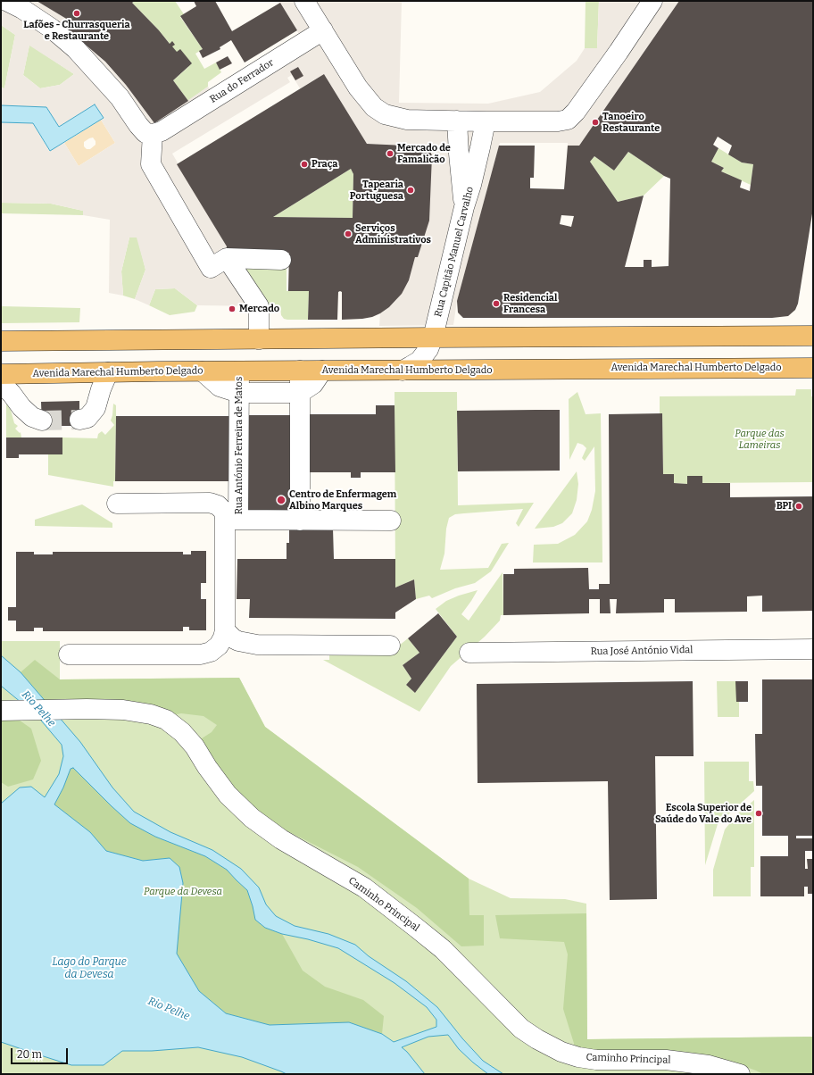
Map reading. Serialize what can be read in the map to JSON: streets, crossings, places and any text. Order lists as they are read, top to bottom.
{
  "streets": {
    "main road": ["Avenida Marechal Humberto Delgado"],
    "street": [
      "Rua do Ferrador",
      "Rua Capitão Manuel Carvalho",
      "Rua António Ferreira de Matos",
      "Rua José António Vidal",
      "Caminho Principal"
    ]
  },
  "crossings": [
    ["Rua Capitão Manuel Carvalho", "Avenida Marechal Humberto Delgado"],
    ["Avenida Marechal Humberto Delgado", "Rua António Ferreira de Matos"]
  ],
  "water": ["Rio Pelhe", "Lago do Parque da Devesa"],
  "parks": ["Parque das Lameiras", "Parque da Devesa"],
  "places": [
    "Lafões - Churrasqueria e Restaurante",
    "Tanoeiro Restaurante",
    "Mercado de Famalicão",
    "Praça",
    "Tapearia Portuguesa",
    "Serviços Administrativos",
    "Residencial Francesa",
    "Mercado",
    "Centro de Enfermagem Albino Marques",
    "BPI",
    "Escola Superior de Saúde do Vale do Ave"
  ],
  "scale_bar": "20 m"
}
